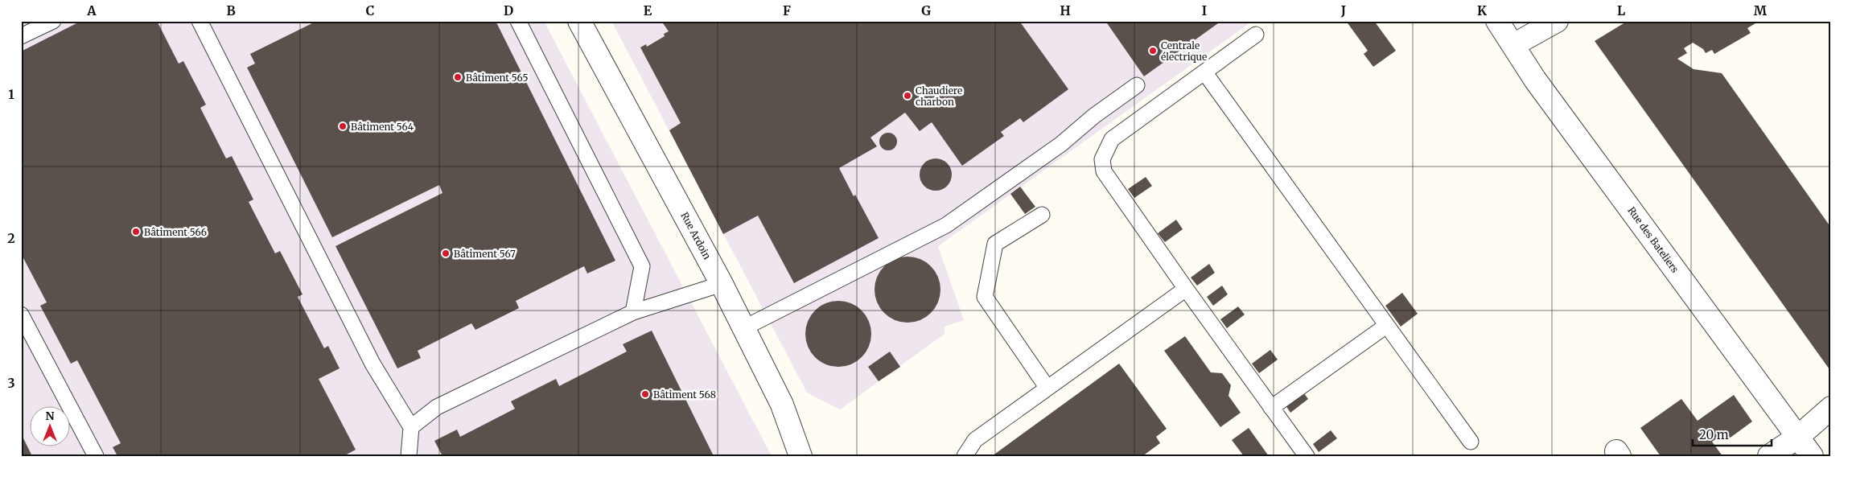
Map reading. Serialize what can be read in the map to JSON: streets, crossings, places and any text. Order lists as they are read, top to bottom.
{
  "streets": {
    "street": ["Rue Ardoin", "Rue des Bateliers"]
  },
  "places": [
    "Centrale électrique",
    "Bâtiment 565",
    "Chaudiere charbon",
    "Bâtiment 564",
    "Bâtiment 566",
    "Bâtiment 567",
    "Bâtiment 568"
  ],
  "scale_bar": "20 m",
  "north": "top",
  "grid": {
    "columns": [
      "A",
      "B",
      "C",
      "D",
      "E",
      "F",
      "G",
      "H",
      "I",
      "J",
      "K",
      "L",
      "M"
    ],
    "rows": ["1", "2", "3"]
  }
}
